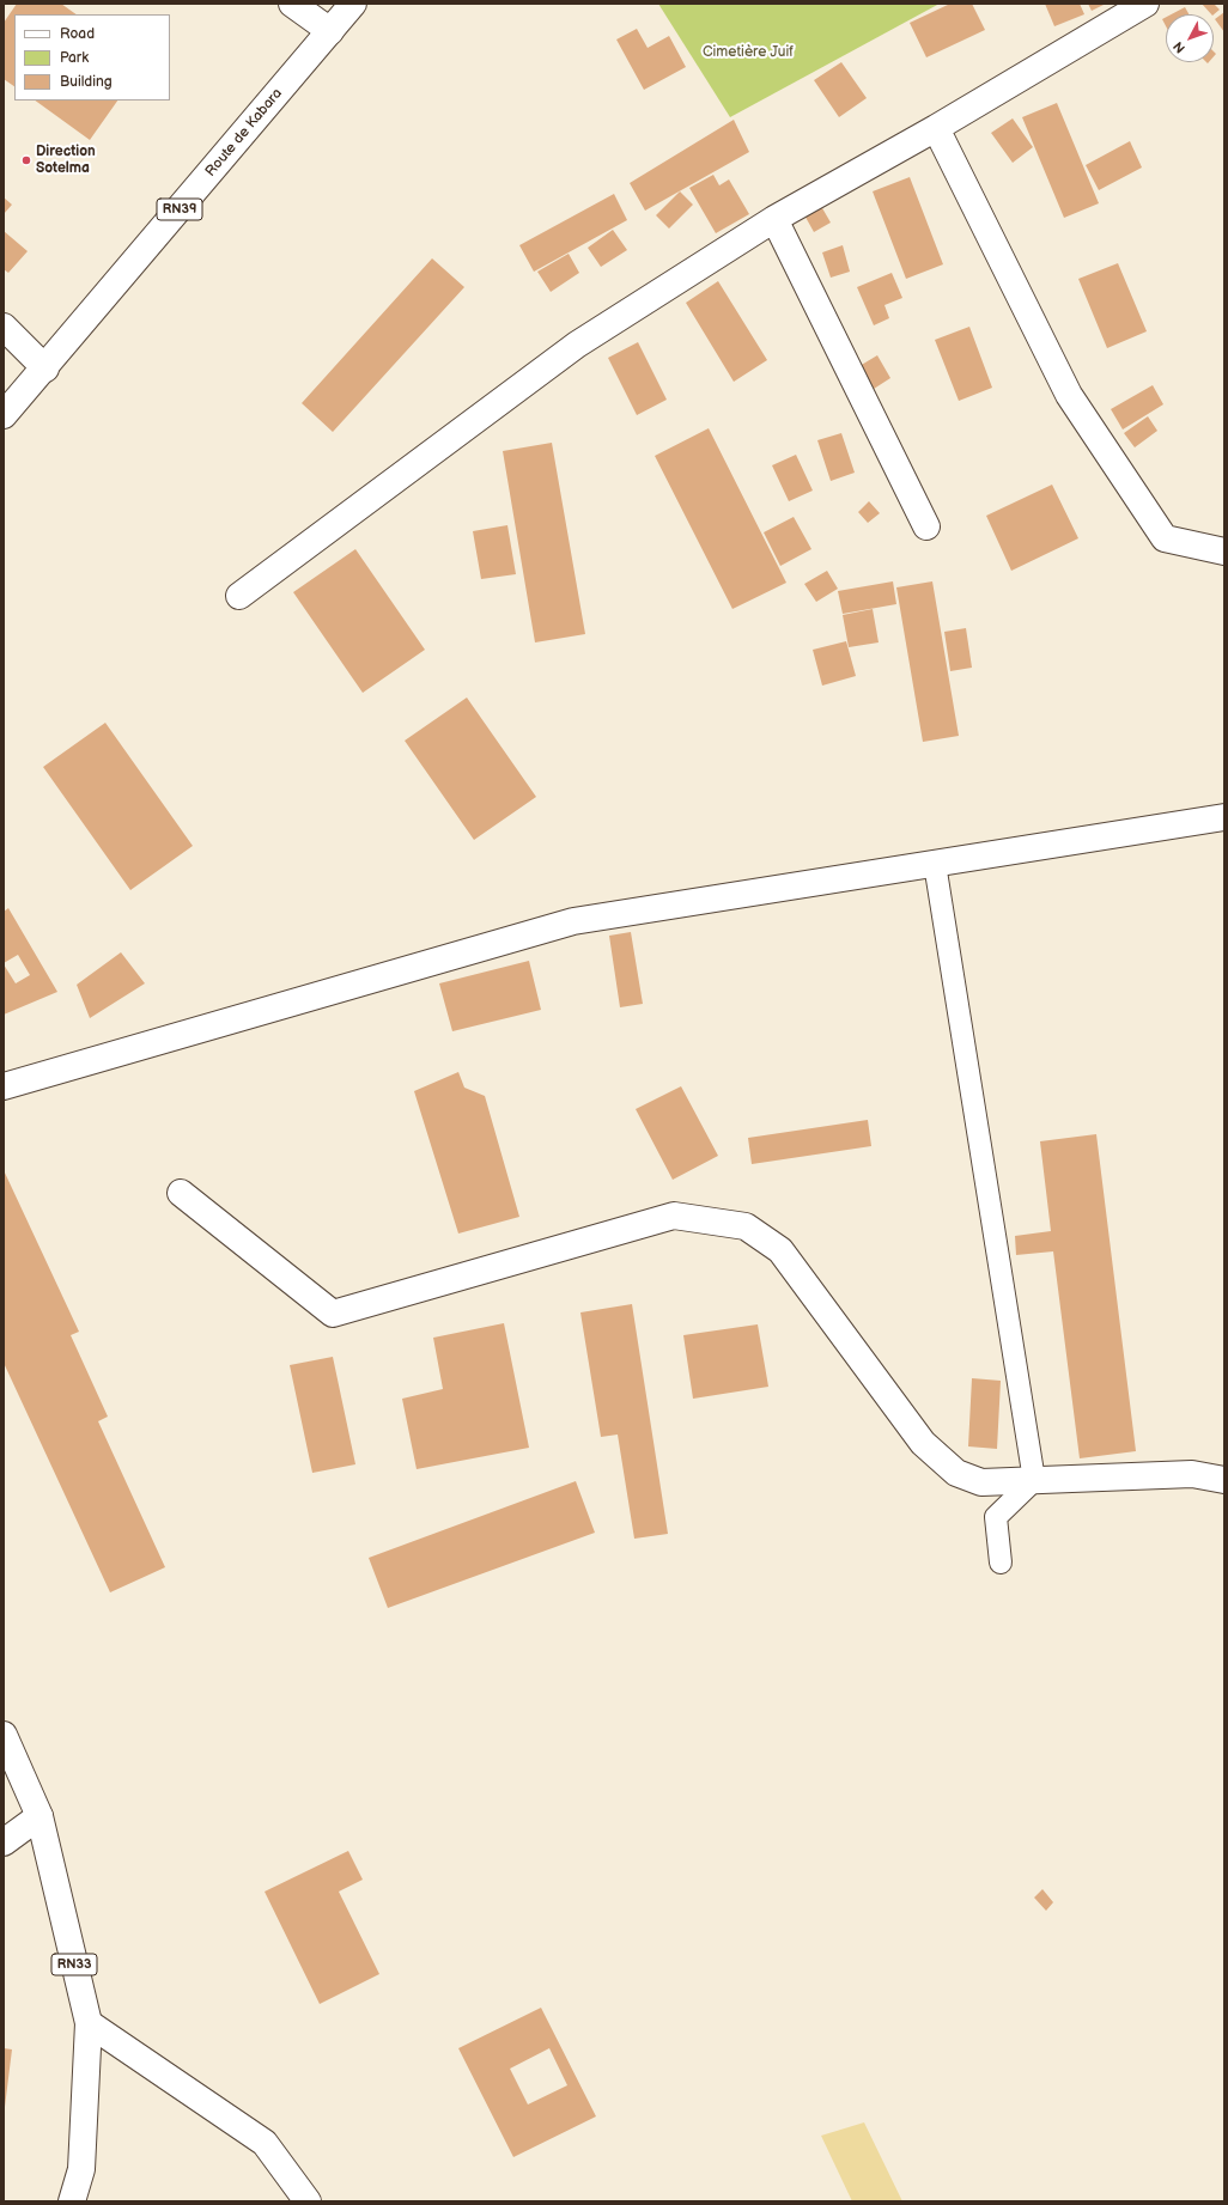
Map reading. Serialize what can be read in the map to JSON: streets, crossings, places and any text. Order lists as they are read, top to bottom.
{
  "streets": {
    "street": ["Route de Kabara", "RN39", "RN33"]
  },
  "parks": ["Cimetière Juif"],
  "places": ["Direction Sotelma"],
  "legend": ["Road", "Park", "Building"],
  "north": "bottom left"
}
